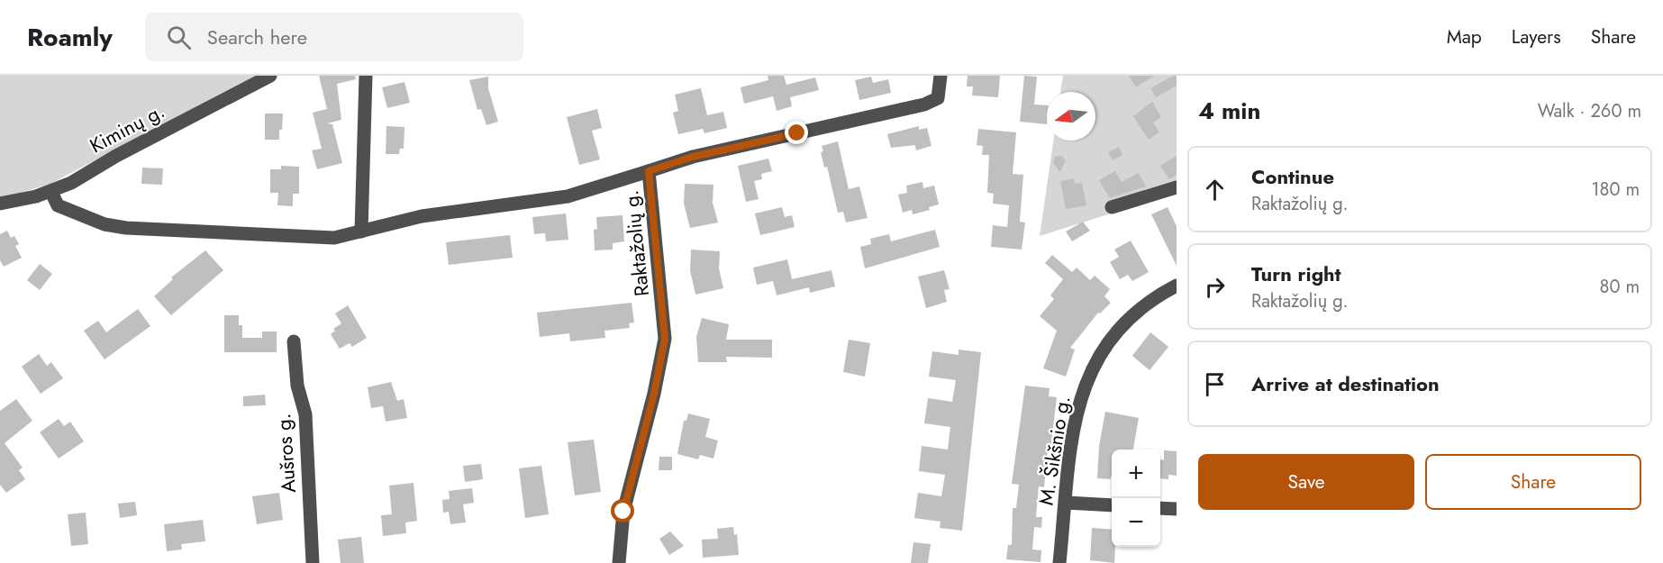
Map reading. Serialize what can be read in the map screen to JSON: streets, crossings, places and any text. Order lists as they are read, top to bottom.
{
  "streets": {
    "street": [
      "Kiminų g.",
      "Raktažolių g.",
      "M. Šikšnio g.",
      "Aušros g."
    ]
  },
  "north": "left",
  "page": {
    "header": "Roamly",
    "search": "Search here",
    "nav": ["Map", "Layers", "Share"],
    "heading": ["4 min", "Walk · 260 m"],
    "list": [
      ["Continue", "Raktažolių g.", "180 m"],
      ["Turn right", "Raktažolių g.", "80 m"],
      "Arrive at destination"
    ],
    "buttons": ["Save", "Share"],
    "map_buttons": ["+", "−"]
  }
}
